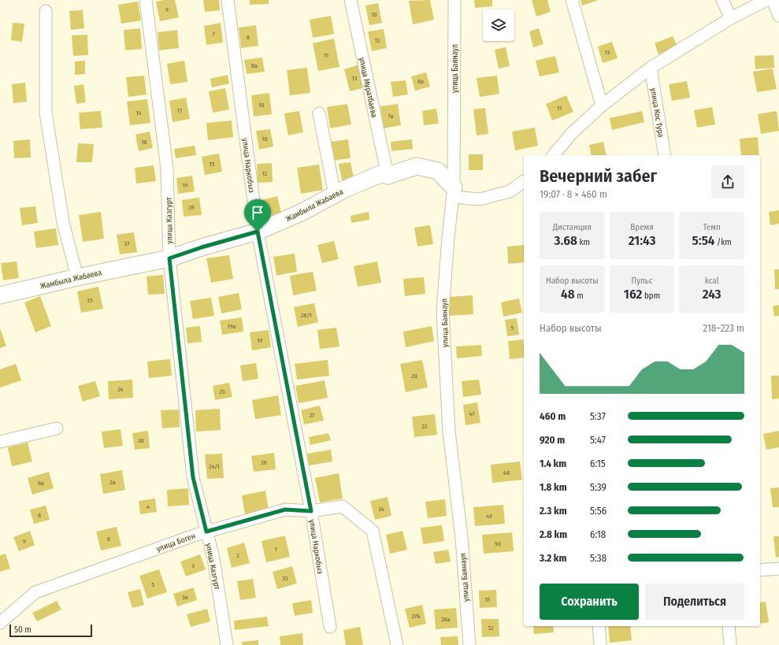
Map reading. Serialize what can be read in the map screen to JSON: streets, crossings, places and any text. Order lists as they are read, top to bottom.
{
  "streets": {
    "street": [
      "улица Баянаул",
      "улица Муратбаева",
      "улица Кос Тура",
      "улица Наркобыз",
      "Жамбыла Жабаева",
      "улица Казгурт",
      "улица Боген"
    ]
  },
  "crossings": [
    ["улица Баянаул", "Жамбыла Жабаева"],
    ["улица Муратбаева", "Жамбыла Жабаева"],
    ["улица Наркобыз", "Жамбыла Жабаева"],
    ["улица Наркобыз", "улица Боген"],
    ["Жамбыла Жабаева", "улица Казгурт"],
    ["улица Казгурт", "улица Боген"]
  ],
  "house_numbers": [
    "9",
    "10",
    "7",
    "8",
    "12",
    "13",
    "11",
    "8а",
    "13",
    "8а",
    "10",
    "11",
    "17",
    "14",
    "7а",
    "10",
    "16",
    "15",
    "12",
    "19",
    "39",
    "37",
    "35",
    "28/1",
    "19а",
    "5",
    "19",
    "20",
    "24",
    "23",
    "47",
    "27",
    "22",
    "26",
    "28",
    "24/1",
    "48",
    "2а",
    "8а",
    "4",
    "24",
    "8",
    "49",
    "6",
    "9",
    "50",
    "1",
    "2",
    "3",
    "35",
    "5",
    "3а",
    "51",
    "27Б",
    "26а",
    "52"
  ],
  "scale_bar": "50 m",
  "page": {
    "heading": ["Вечерний забег", "19:07 · 8 × 460 m"],
    "stats": [
      ["Дистанция", "3.68 km"],
      ["Время", "21:43"],
      ["Темп", "5:54 /km"],
      ["Набор высоты", "48 m"],
      ["Пульс", "162 bpm"],
      ["kcal", "243"]
    ],
    "chart": ["Набор высоты", "218–223 m"],
    "list": [
      {
        "name": "460 m",
        "note": "5:37"
      },
      {
        "name": "920 m",
        "note": "5:47"
      },
      {
        "name": "1.4 km",
        "note": "6:15"
      },
      {
        "name": "1.8 km",
        "note": "5:39"
      },
      {
        "name": "2.3 km",
        "note": "5:56"
      },
      {
        "name": "2.8 km",
        "note": "6:18"
      },
      {
        "name": "3.2 km",
        "note": "5:38"
      }
    ],
    "buttons": ["Сохранить", "Поделиться"],
    "scale": "50 m"
  }
}
